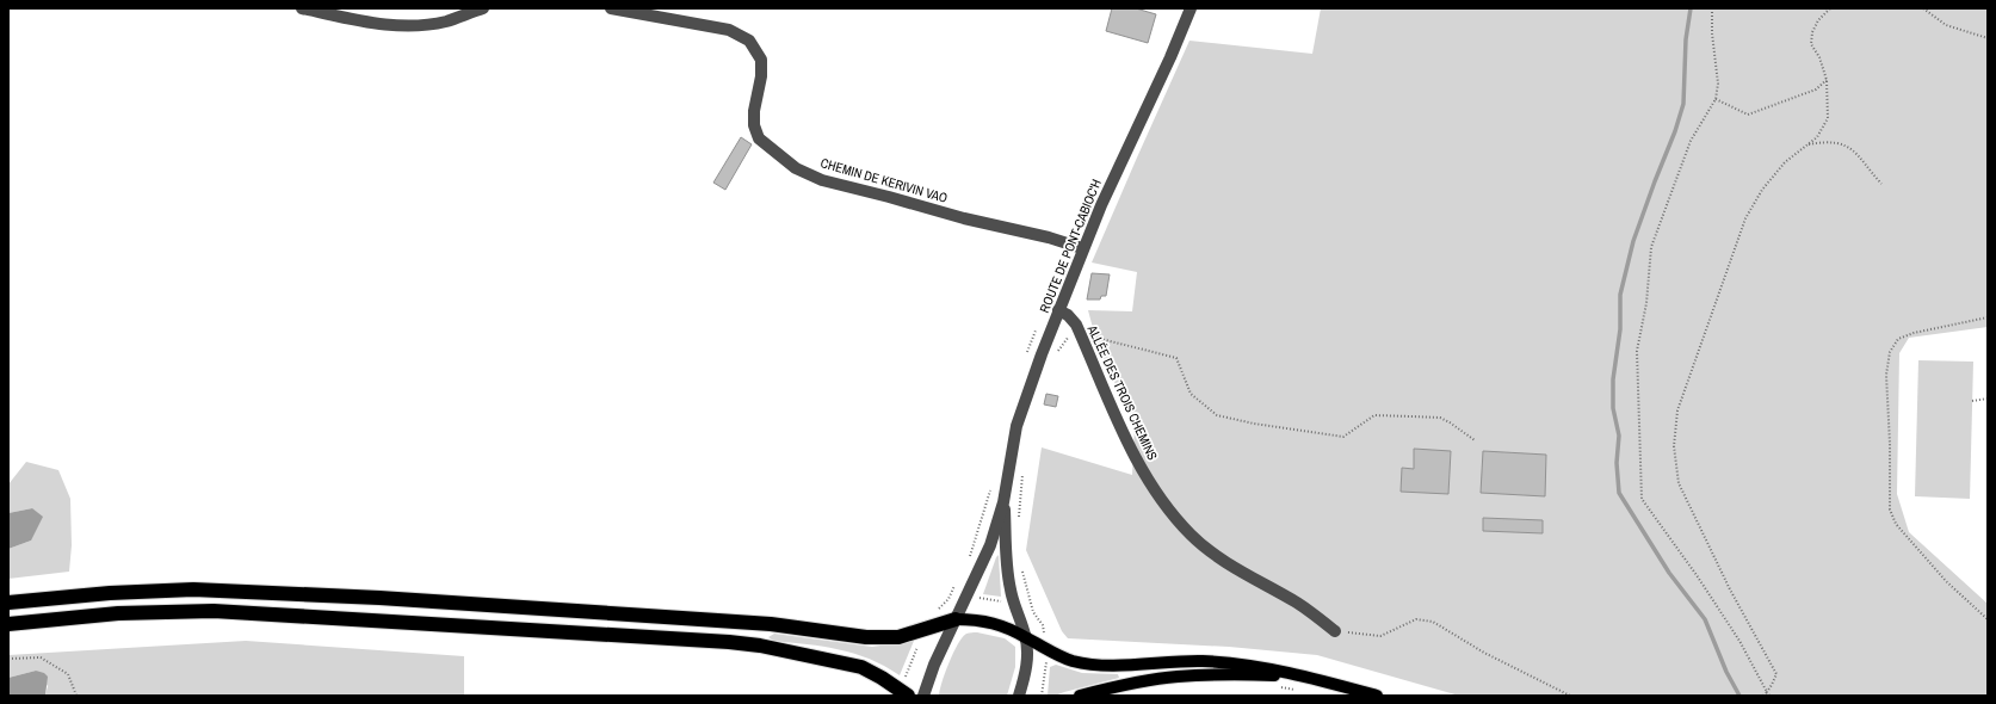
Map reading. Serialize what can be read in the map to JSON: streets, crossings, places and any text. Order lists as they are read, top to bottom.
{
  "streets": {
    "street": ["CHEMIN DE KERIVIN VAO", "ROUTE DE PONT-CABIOC'H", "ALLÉE DES TROIS CHEMINS"]
  },
  "crossings": [
    ["CHEMIN DE KERIVIN VAO", "ROUTE DE PONT-CABIOC'H"],
    ["ROUTE DE PONT-CABIOC'H", "ALLÉE DES TROIS CHEMINS"]
  ]
}
